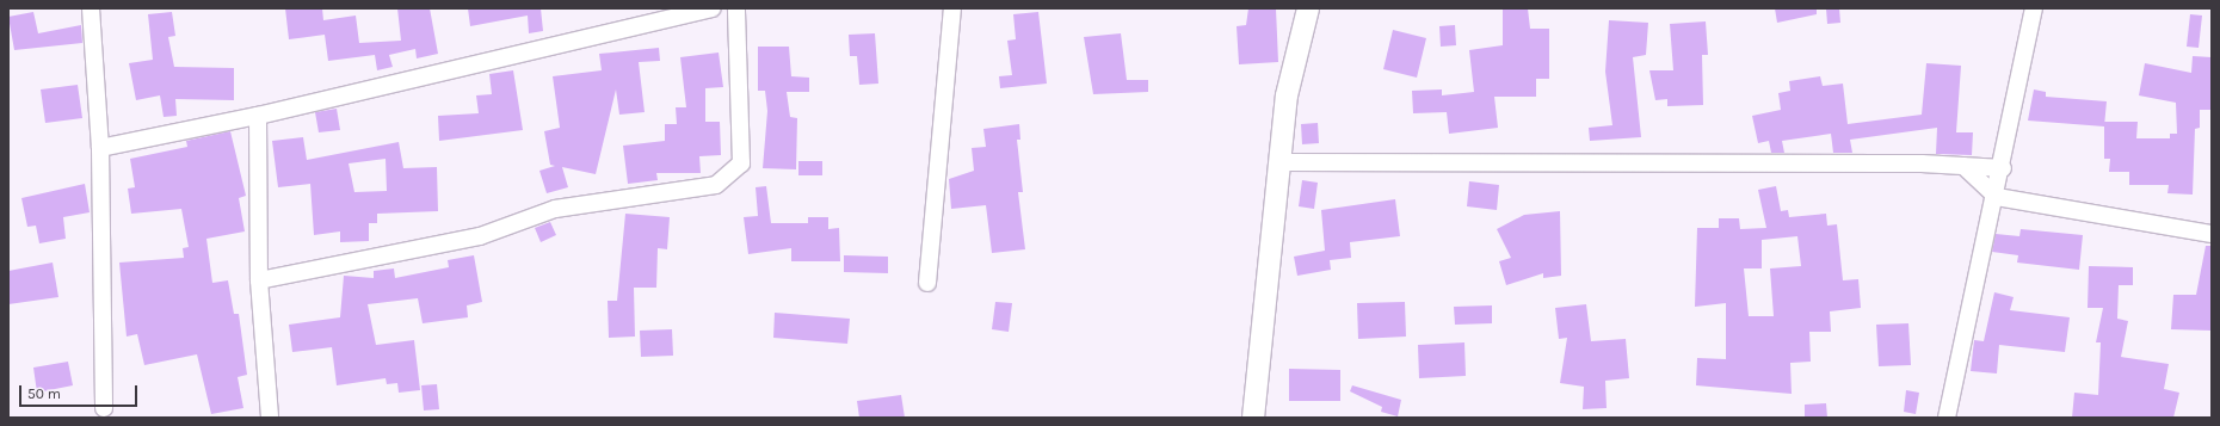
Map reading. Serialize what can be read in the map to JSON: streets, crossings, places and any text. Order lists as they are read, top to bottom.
{
  "scale_bar": "50 m"
}
